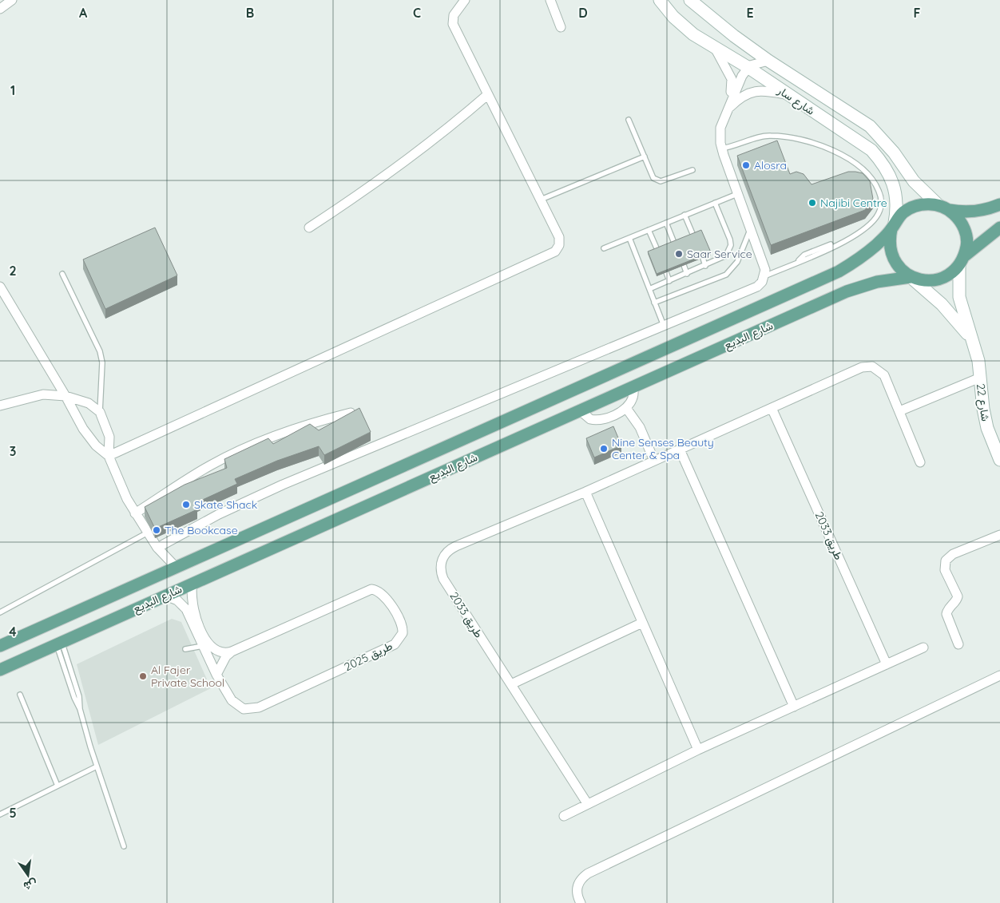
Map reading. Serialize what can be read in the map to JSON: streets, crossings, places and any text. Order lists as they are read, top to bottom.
{
  "streets": {
    "main road": ["شارع البديع"],
    "street": [
      "شارع سار",
      "شارع 22",
      "طريق 2033",
      "طريق 2025"
    ]
  },
  "crossings": [
    ["شارع سار", "شارع البديع"],
    ["شارع سار", "شارع 22"],
    ["شارع البديع", "شارع 22"],
    ["شارع البديع", "طريق 2025"]
  ],
  "places": [
    "Alosra",
    "Najibi Centre",
    "Saar Service",
    "Nine Senses Beauty Center & Spa",
    "Skate Shack",
    "The Bookcase",
    "Al Fajer Private School"
  ],
  "north": "bottom",
  "grid": {
    "columns": [
      "A",
      "B",
      "C",
      "D",
      "E",
      "F"
    ],
    "rows": [
      "1",
      "2",
      "3",
      "4",
      "5"
    ]
  }
}
